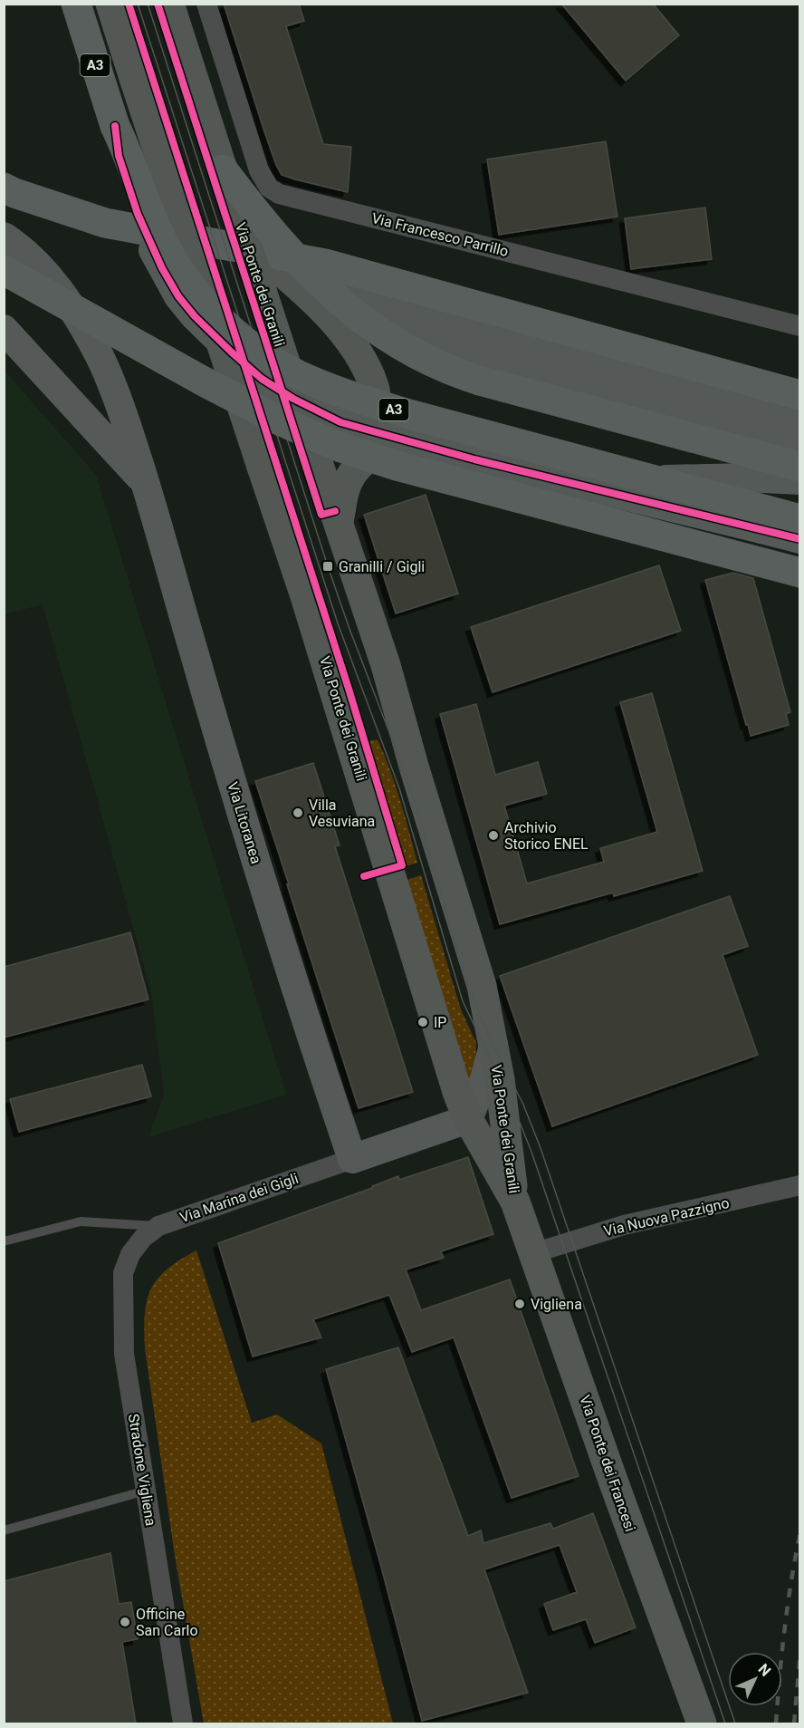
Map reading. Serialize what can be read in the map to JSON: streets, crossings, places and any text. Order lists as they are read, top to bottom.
{
  "streets": {
    "highway": ["A3"],
    "main road": ["Via Ponte dei Granili", "Via Ponte dei Francesi"],
    "street": [
      "Via Francesco Parrillo",
      "Via Litoranea",
      "Via Marina dei Gigli",
      "Via Nuova Pazzigno",
      "Stradone Vigliena"
    ]
  },
  "crossings": [
    ["Via Ponte dei Granili", "Via Marina dei Gigli"],
    ["Via Ponte dei Granili", "Via Ponte dei Francesi"],
    ["Via Litoranea", "Via Marina dei Gigli"],
    ["Via Marina dei Gigli", "Stradone Vigliena"],
    ["Via Nuova Pazzigno", "Via Ponte dei Francesi"]
  ],
  "places": {
    "transit": ["Granilli / Gigli"],
    "other": [
      "Villa Vesuviana",
      "Archivio Storico ENEL",
      "IP",
      "Vigliena",
      "Officine San Carlo"
    ]
  },
  "north": "top right"
}
